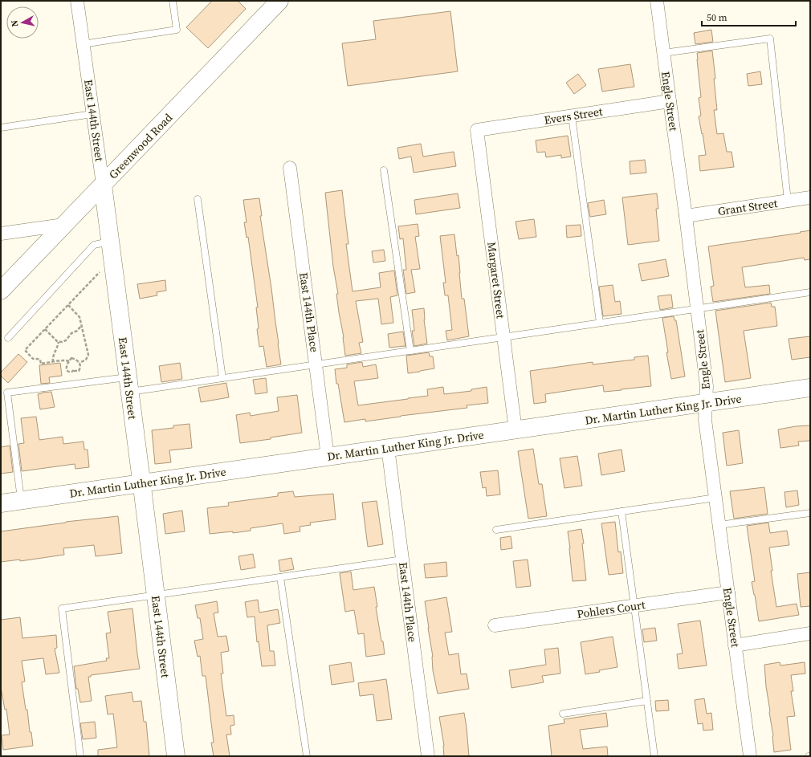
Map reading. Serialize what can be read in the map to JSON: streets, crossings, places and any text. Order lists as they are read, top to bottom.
{
  "streets": {
    "street": [
      "Engle Street",
      "Evers Street",
      "East 144th Street",
      "Greenwood Road",
      "Grant Street",
      "Margaret Street",
      "East 144th Place",
      "Dr. Martin Luther King Jr. Drive",
      "Pohlers Court"
    ]
  },
  "crossings": [
    ["Engle Street", "Evers Street"],
    ["Engle Street", "Grant Street"],
    ["Engle Street", "Dr. Martin Luther King Jr. Drive"],
    ["Engle Street", "Pohlers Court"],
    ["Evers Street", "Margaret Street"],
    ["East 144th Street", "Greenwood Road"],
    ["East 144th Street", "Dr. Martin Luther King Jr. Drive"],
    ["Margaret Street", "Dr. Martin Luther King Jr. Drive"],
    ["East 144th Place", "Dr. Martin Luther King Jr. Drive"]
  ],
  "scale_bar": "50 m",
  "north": "left"
}
